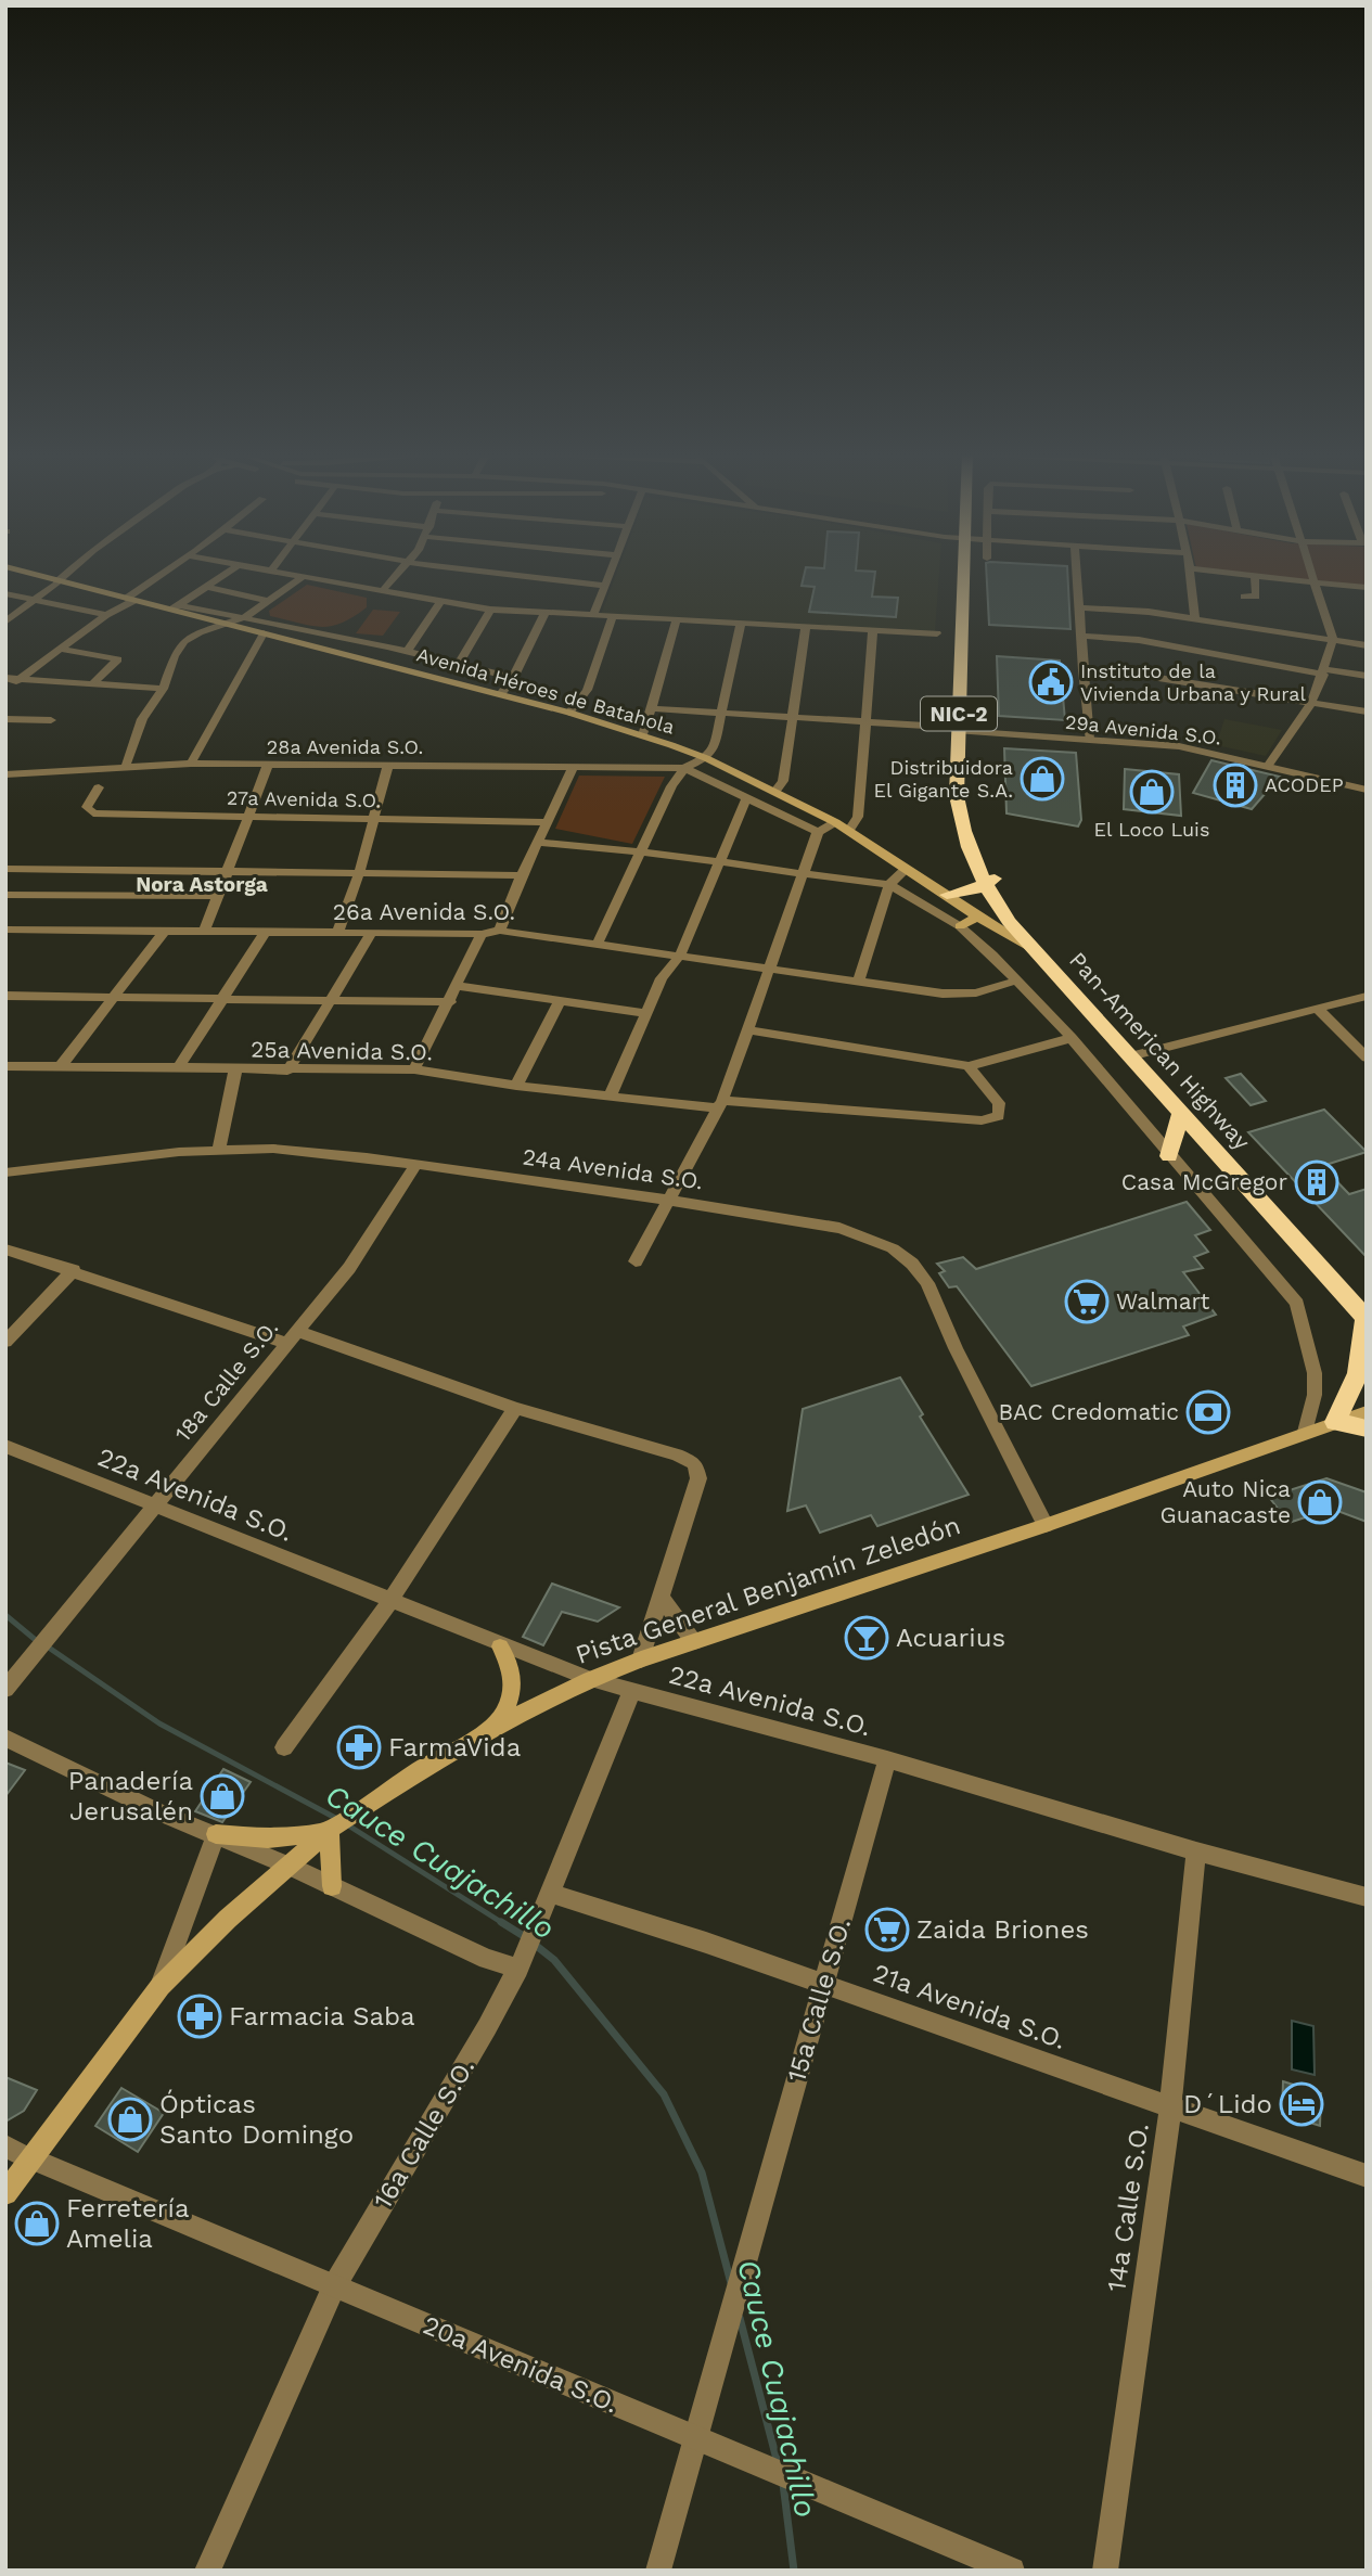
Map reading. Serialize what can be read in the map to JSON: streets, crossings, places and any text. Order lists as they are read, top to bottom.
{
  "streets": {
    "highway": ["NIC-2", "Pan-American Highway"],
    "main road": ["Avenida Héroes de Batahola", "Pista General Benjamín Zeledón"],
    "street": [
      "29a Avenida S.O.",
      "28a Avenida S.O.",
      "27a Avenida S.O.",
      "26a Avenida S.O.",
      "25a Avenida S.O.",
      "24a Avenida S.O.",
      "18a Calle S.O.",
      "22a Avenida S.O.",
      "15a Calle S.O.",
      "21a Avenida S.O.",
      "16a Calle S.O.",
      "14a Calle S.O.",
      "20a Avenida S.O."
    ]
  },
  "crossings": [
    ["Avenida Héroes de Batahola", "Pan-American Highway"],
    ["29a Avenida S.O.", "Pan-American Highway"],
    ["24a Avenida S.O.", "18a Calle S.O."],
    ["24a Avenida S.O.", "Pista General Benjamín Zeledón"],
    ["18a Calle S.O.", "22a Avenida S.O."],
    ["22a Avenida S.O.", "Pista General Benjamín Zeledón"],
    ["22a Avenida S.O.", "15a Calle S.O."],
    ["22a Avenida S.O.", "16a Calle S.O."],
    ["22a Avenida S.O.", "14a Calle S.O."],
    ["Pista General Benjamín Zeledón", "20a Avenida S.O."],
    ["15a Calle S.O.", "21a Avenida S.O."],
    ["15a Calle S.O.", "20a Avenida S.O."],
    ["21a Avenida S.O.", "16a Calle S.O."],
    ["21a Avenida S.O.", "14a Calle S.O."],
    ["16a Calle S.O.", "20a Avenida S.O."]
  ],
  "districts": ["Nora Astorga"],
  "water": ["Cauce Cuajachillo"],
  "places": {
    "public building": ["Instituto de la Vivienda Urbana y Rural"],
    "shop": [
      "Distribuidora El Gigante S.A.",
      "El Loco Luis",
      "Auto Nica Guanacaste",
      "Panadería Jerusalén",
      "Ópticas Santo Domingo",
      "Ferretería Amelia"
    ],
    "building": ["ACODEP", "Casa McGregor"],
    "supermarket": ["Walmart", "Zaida Briones"],
    "bank": ["BAC Credomatic"],
    "bar": ["Acuarius"],
    "pharmacy": ["FarmaVida", "Farmacia Saba"],
    "hotel": ["D´Lido"]
  }
}
